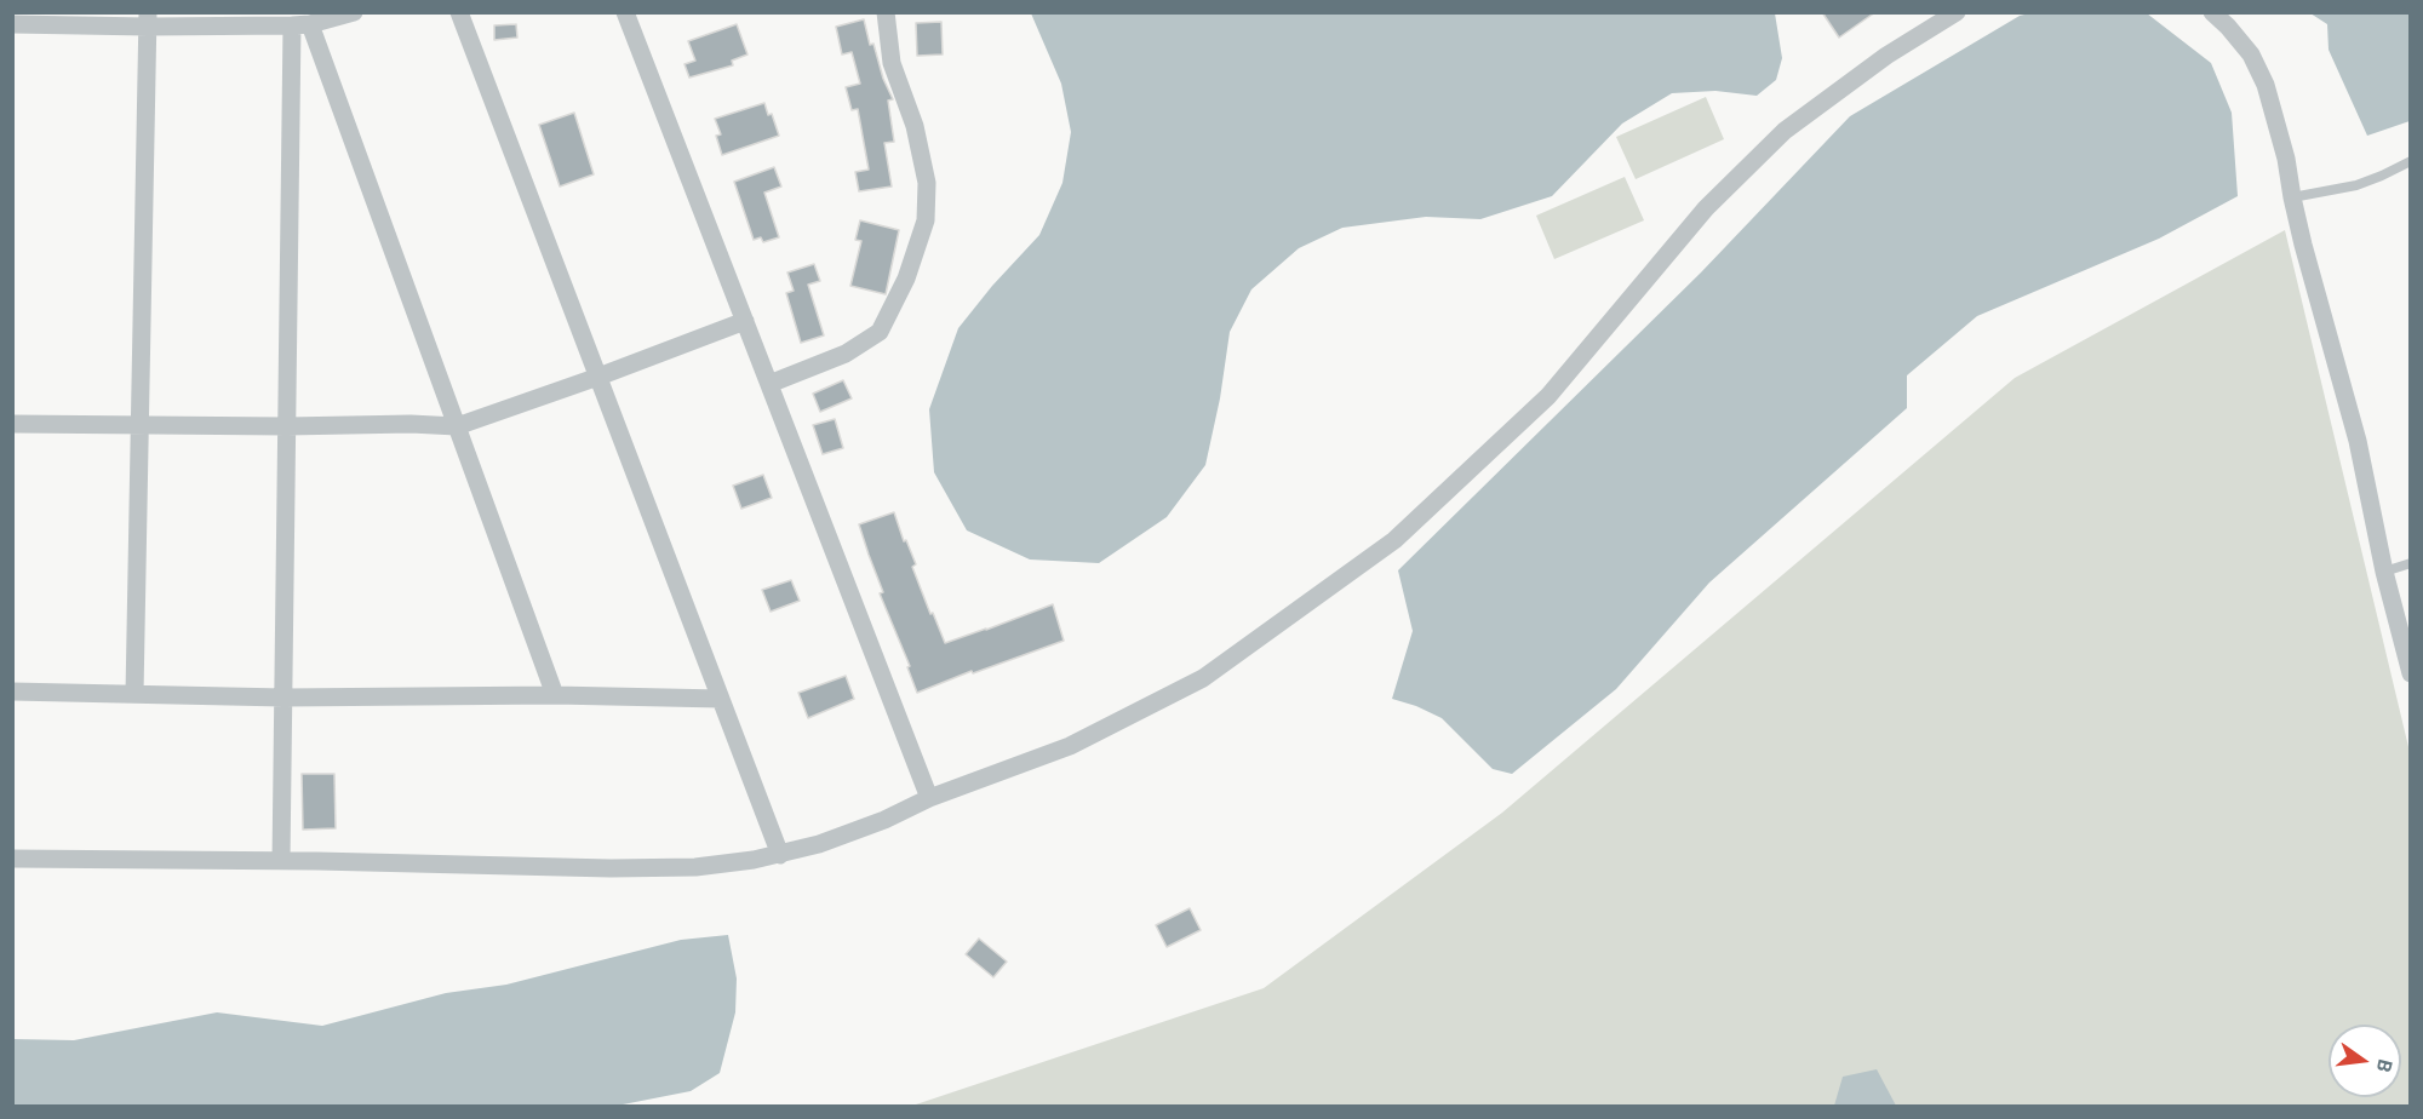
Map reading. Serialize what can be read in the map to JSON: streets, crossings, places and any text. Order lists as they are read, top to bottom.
{
  "north": "right"
}
